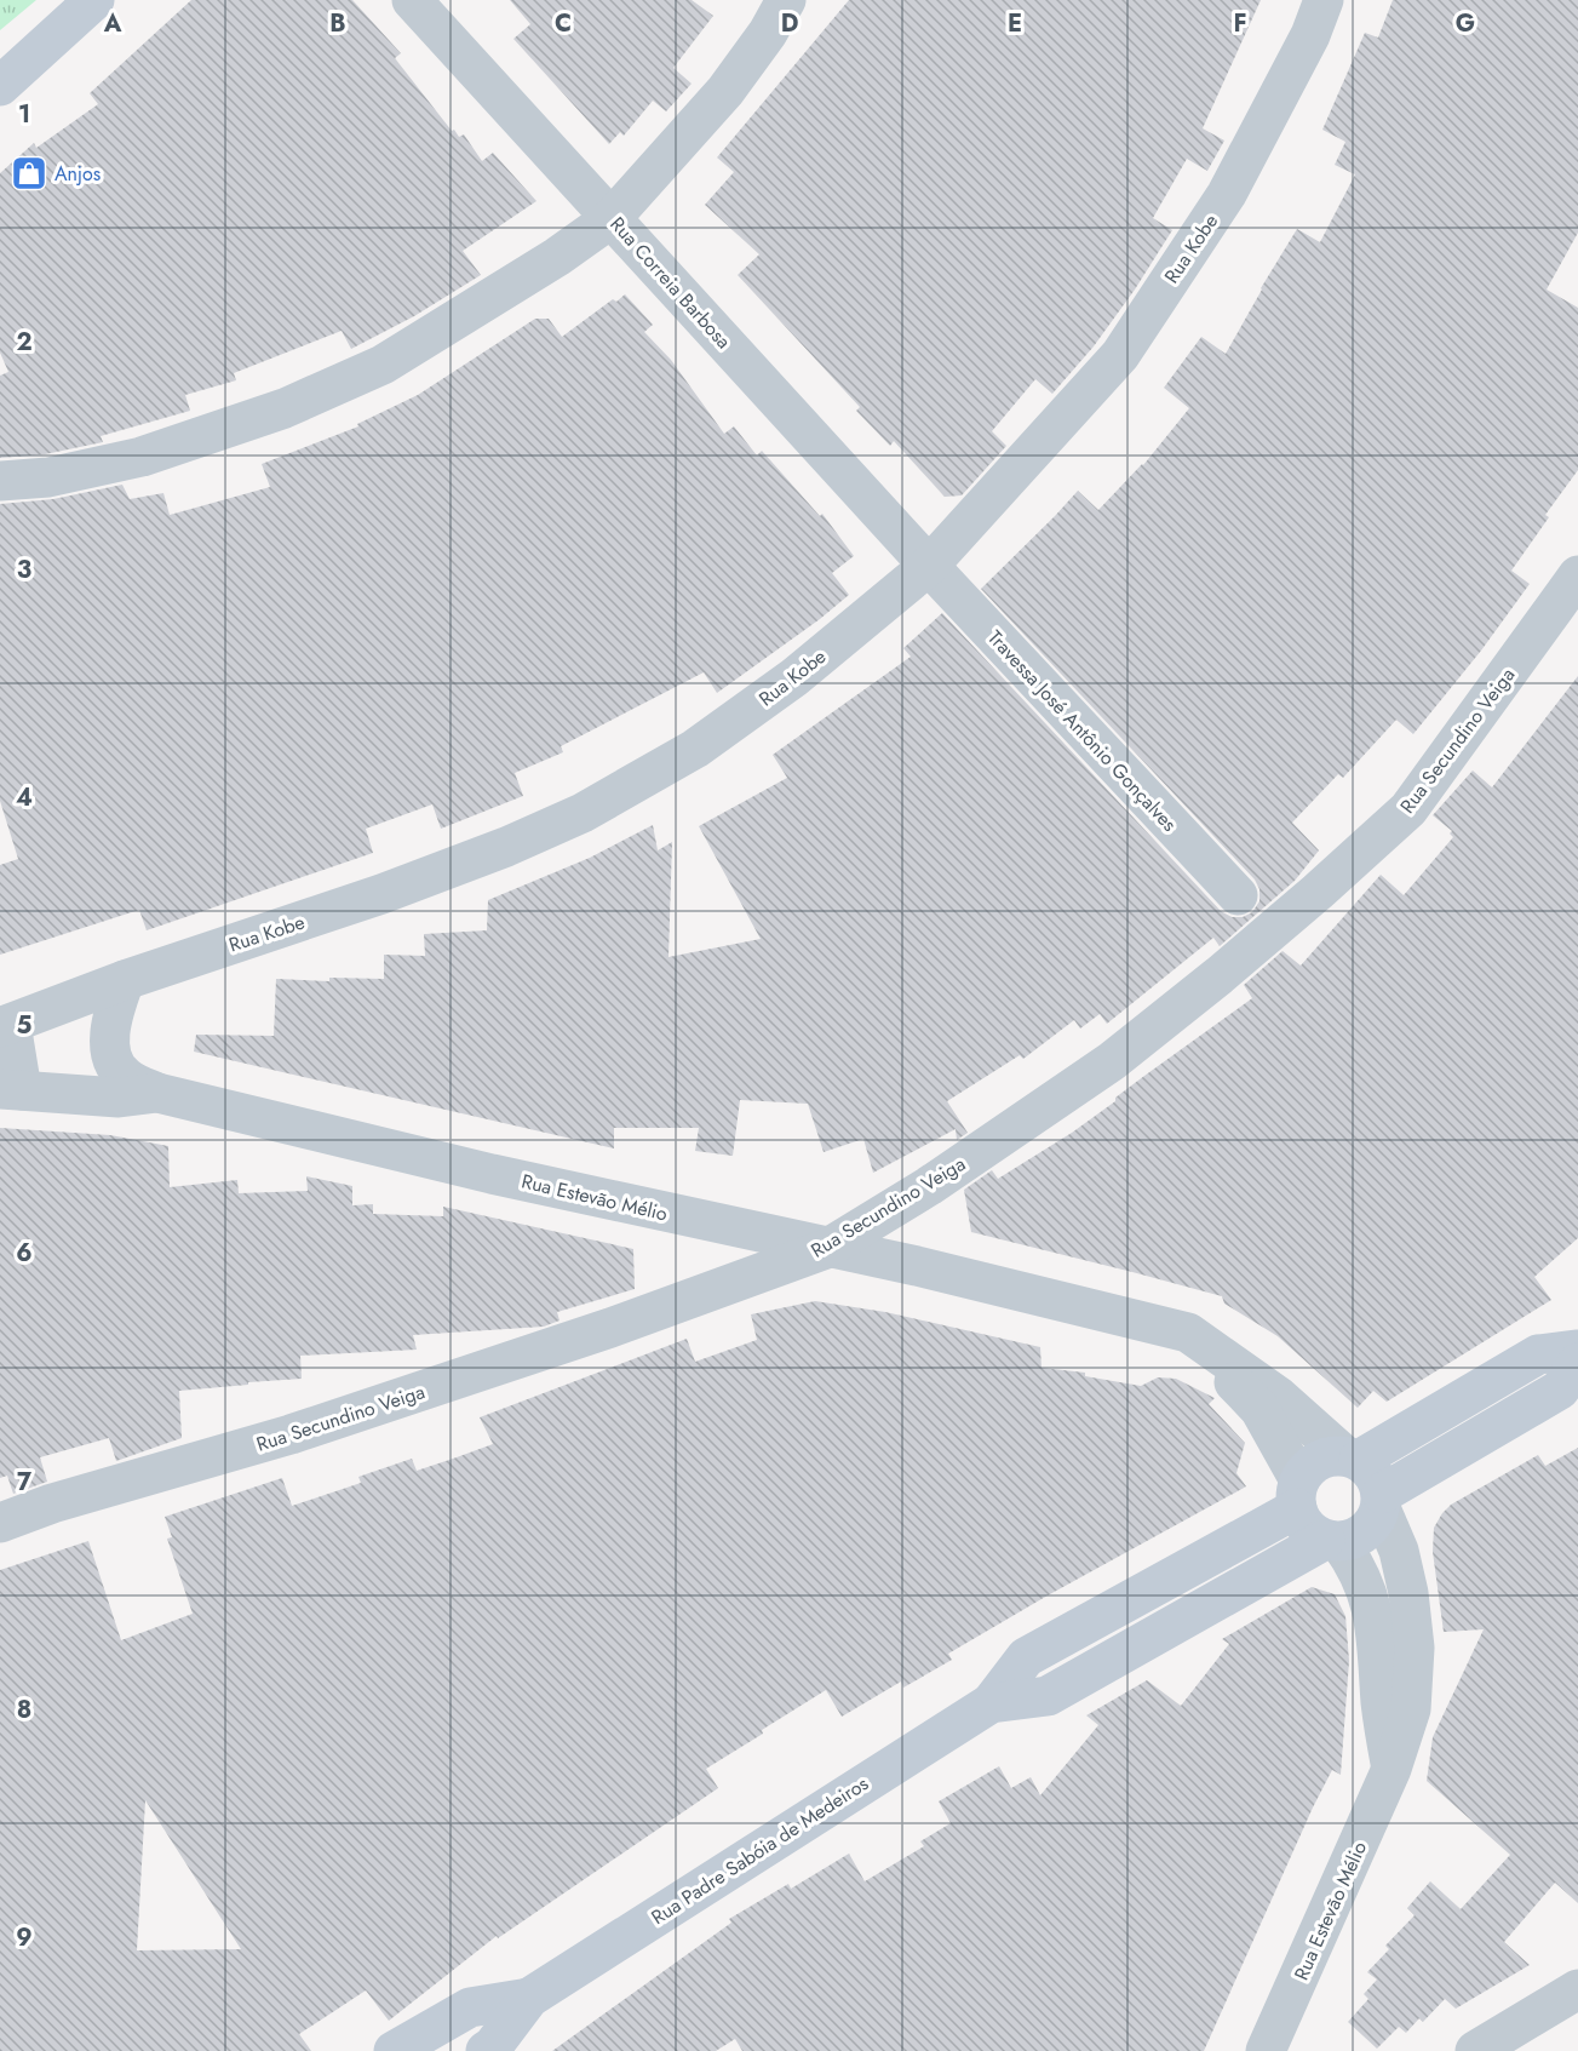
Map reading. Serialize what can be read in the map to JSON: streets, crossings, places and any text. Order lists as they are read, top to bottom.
{
  "streets": {
    "street": [
      "Rua Kobe",
      "Rua Correia Barbosa",
      "Travessa José Antônio Gonçalves",
      "Rua Secundino Veiga",
      "Rua Estevão Mélio",
      "Rua Padre Sabóia de Medeiros"
    ]
  },
  "crossings": [
    ["Rua Kobe", "Rua Correia Barbosa"],
    ["Rua Kobe", "Travessa José Antônio Gonçalves"],
    ["Rua Correia Barbosa", "Travessa José Antônio Gonçalves"],
    ["Rua Secundino Veiga", "Rua Estevão Mélio"],
    ["Rua Estevão Mélio", "Rua Padre Sabóia de Medeiros"]
  ],
  "places": {
    "shop": ["Anjos"]
  },
  "grid": {
    "columns": [
      "A",
      "B",
      "C",
      "D",
      "E",
      "F",
      "G"
    ],
    "rows": [
      "1",
      "2",
      "3",
      "4",
      "5",
      "6",
      "7",
      "8",
      "9"
    ]
  }
}
